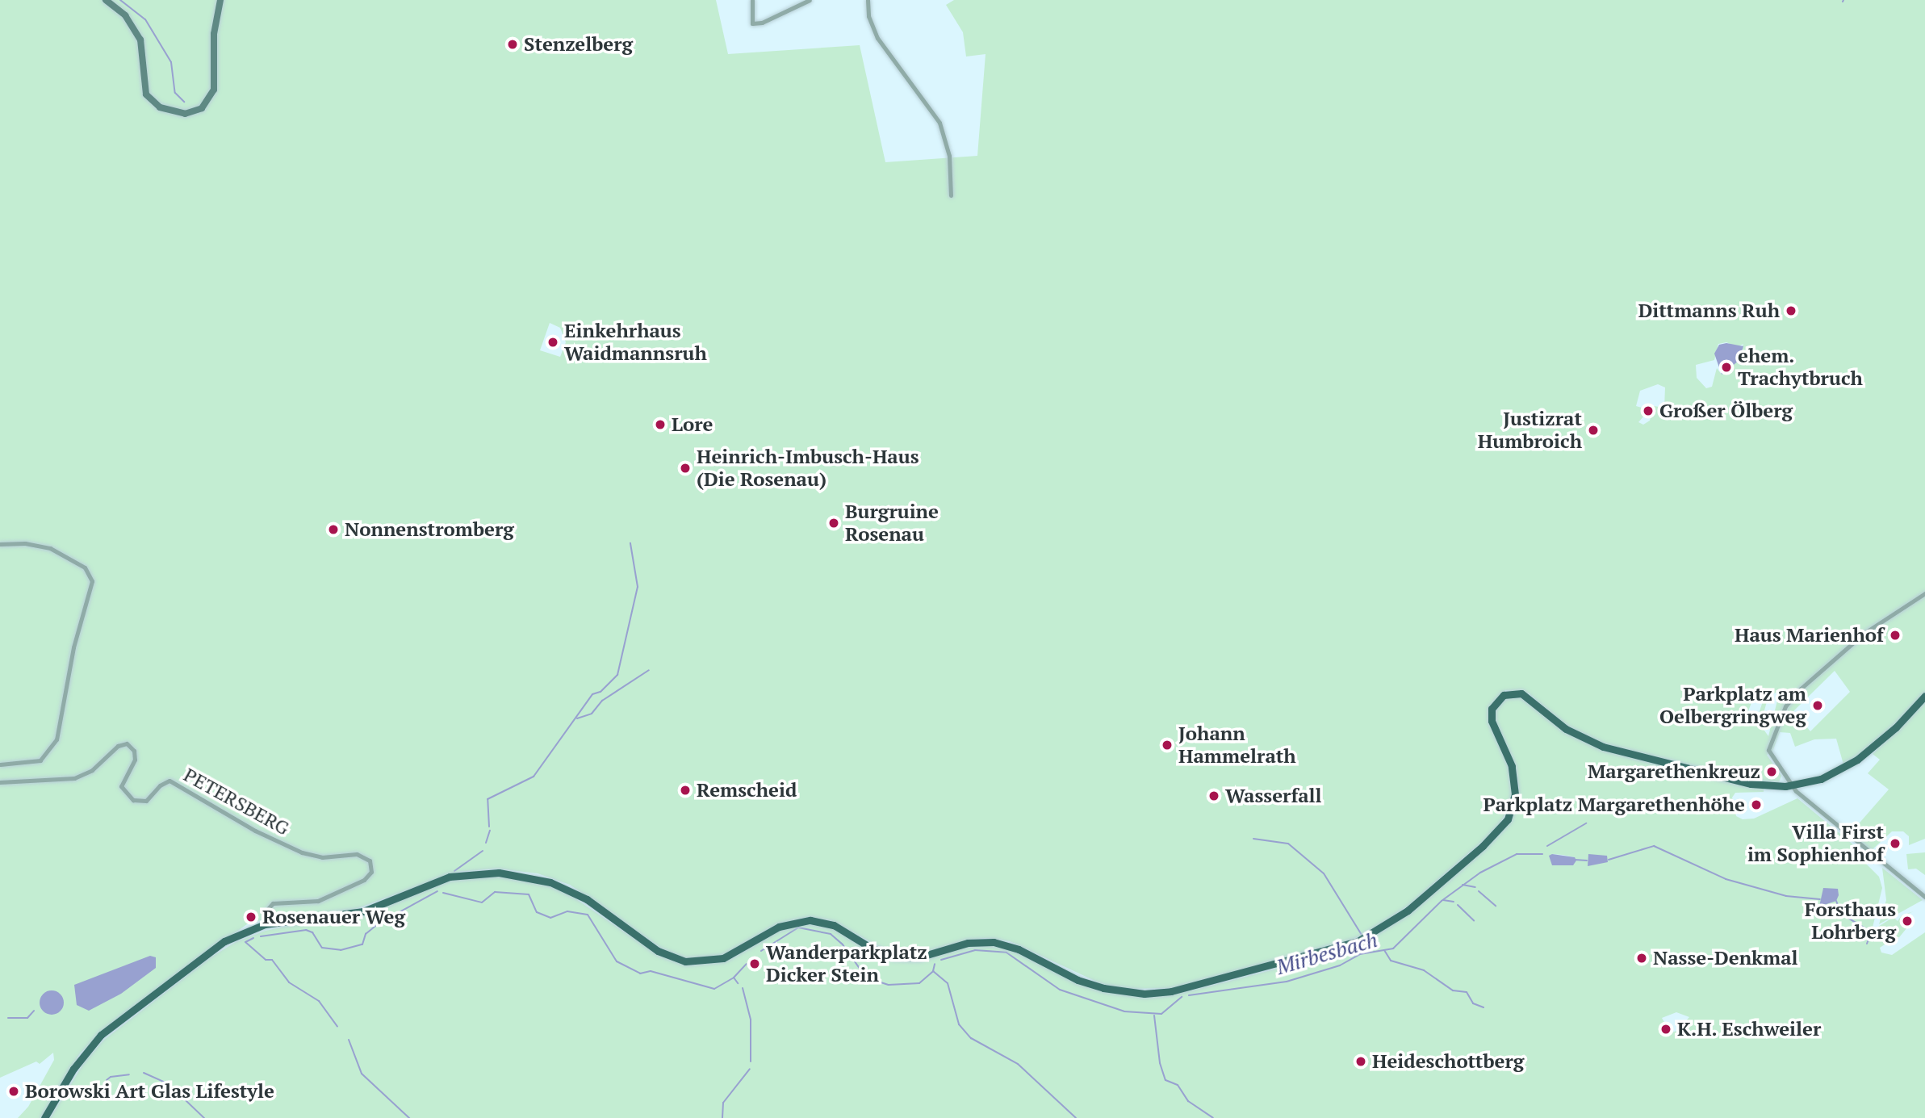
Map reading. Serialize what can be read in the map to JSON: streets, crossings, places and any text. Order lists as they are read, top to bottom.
{
  "streets": {
    "street": ["PETERSBERG"]
  },
  "water": ["Mirbesbach"],
  "places": [
    "Stenzelberg",
    "Dittmanns Ruh",
    "Einkehrhaus Waidmannsruh",
    "ehem. Trachytbruch",
    "Großer Ölberg",
    "Lore",
    "Justizrat Humbroich",
    "Heinrich-Imbusch-Haus (Die Rosenau)",
    "Burgruine Rosenau",
    "Nonnenstromberg",
    "Haus Marienhof",
    "Parkplatz am Oelbergringweg",
    "Johann Hammelrath",
    "Margarethenkreuz",
    "Remscheid",
    "Wasserfall",
    "Parkplatz Margarethenhöhe",
    "Villa First im Sophienhof",
    "Rosenauer Weg",
    "Forsthaus Lohrberg",
    "Nasse-Denkmal",
    "Wanderparkplatz Dicker Stein",
    "K.H. Eschweiler",
    "Heideschottberg",
    "Borowski Art Glas Lifestyle"
  ]
}
